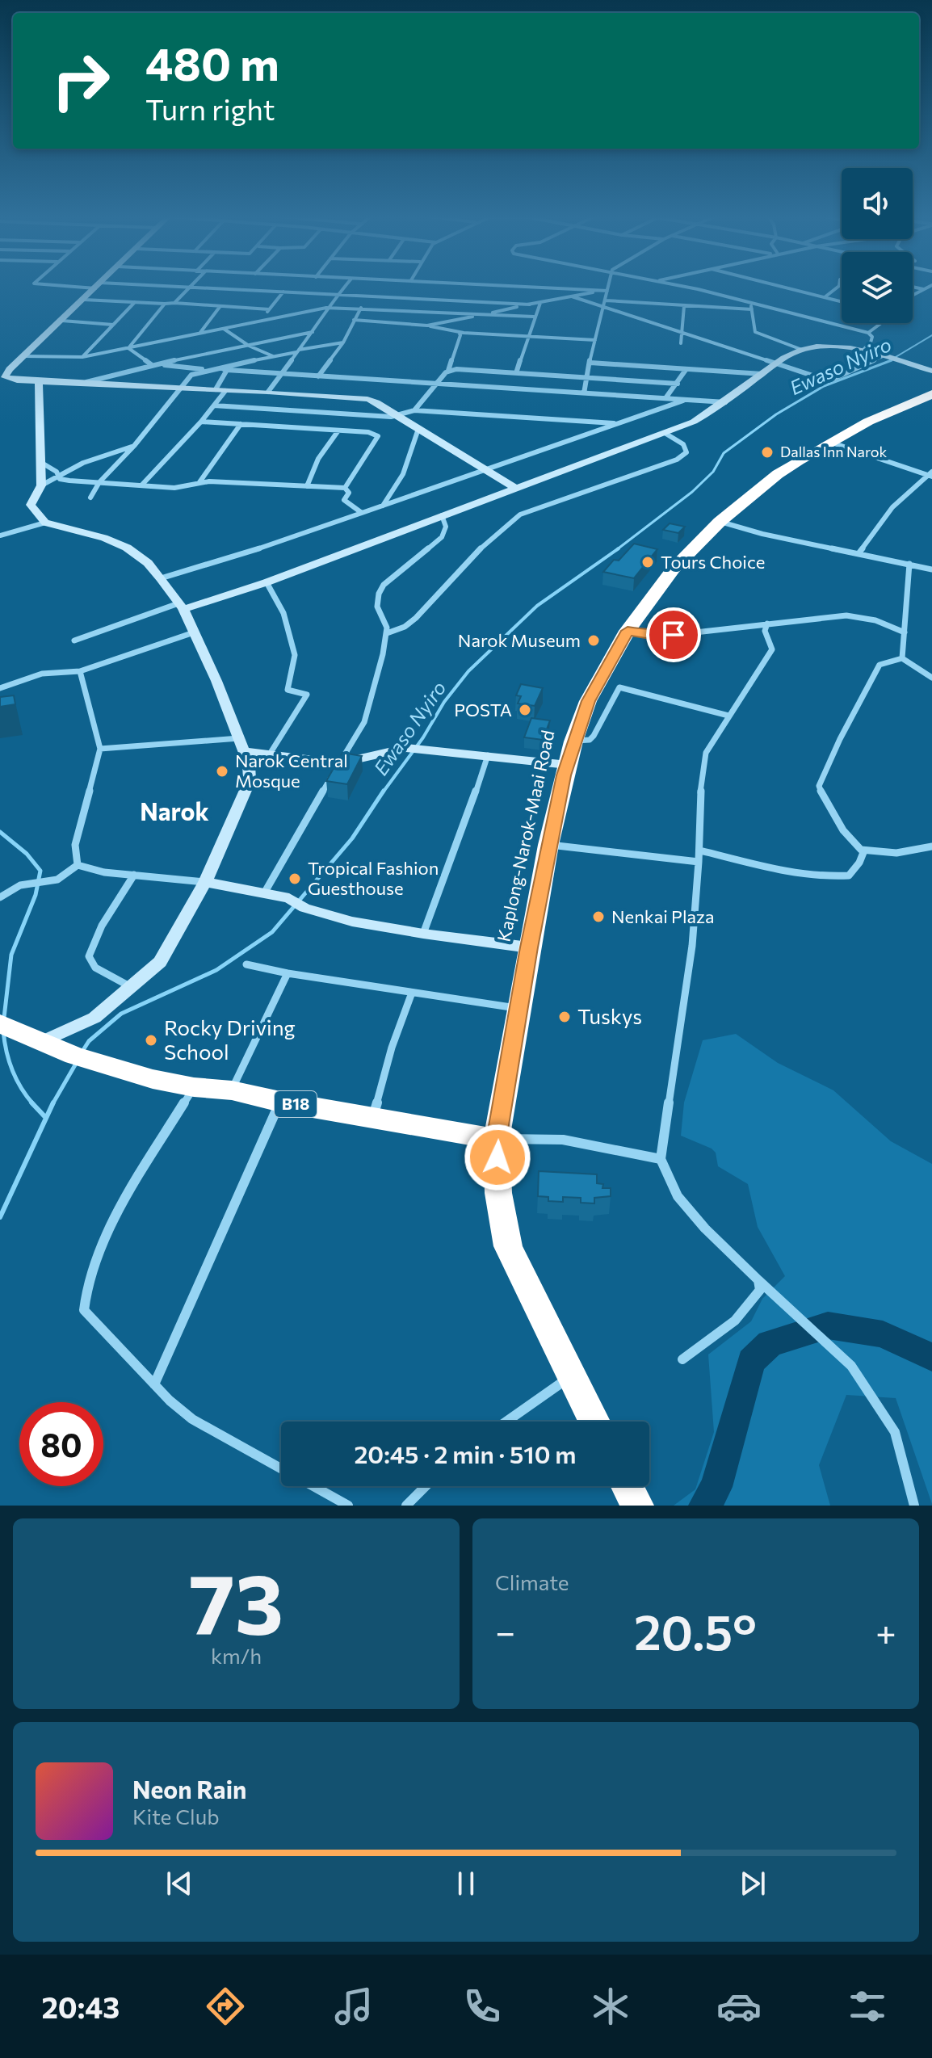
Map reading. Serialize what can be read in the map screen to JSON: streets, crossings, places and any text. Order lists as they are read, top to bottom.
{
  "streets": {
    "highway": ["Kaplong-Narok-Maai Road", "B18"]
  },
  "crossings": [
    ["Kaplong-Narok-Maai Road", "B18"]
  ],
  "districts": ["Narok"],
  "water": ["Ewaso Nyiro"],
  "places": [
    "Dallas Inn Narok",
    "Tours Choice",
    "Narok Museum",
    "POSTA",
    "Narok Central Mosque",
    "Tropical Fashion Guesthouse",
    "Nenkai Plaza",
    "Tuskys",
    "Rocky Driving School"
  ],
  "page": {
    "turn": ["480 m", "Turn right"],
    "limit": "80",
    "trip": "20:45 · 2 min · 510 m",
    "tile": [
      ["73", "km/h"],
      "Climate"
    ],
    "heat": ["−", "20.5°", "+"],
    "song": ["Neon Rain", "Kite Club"],
    "tabs": "20:43"
  }
}
